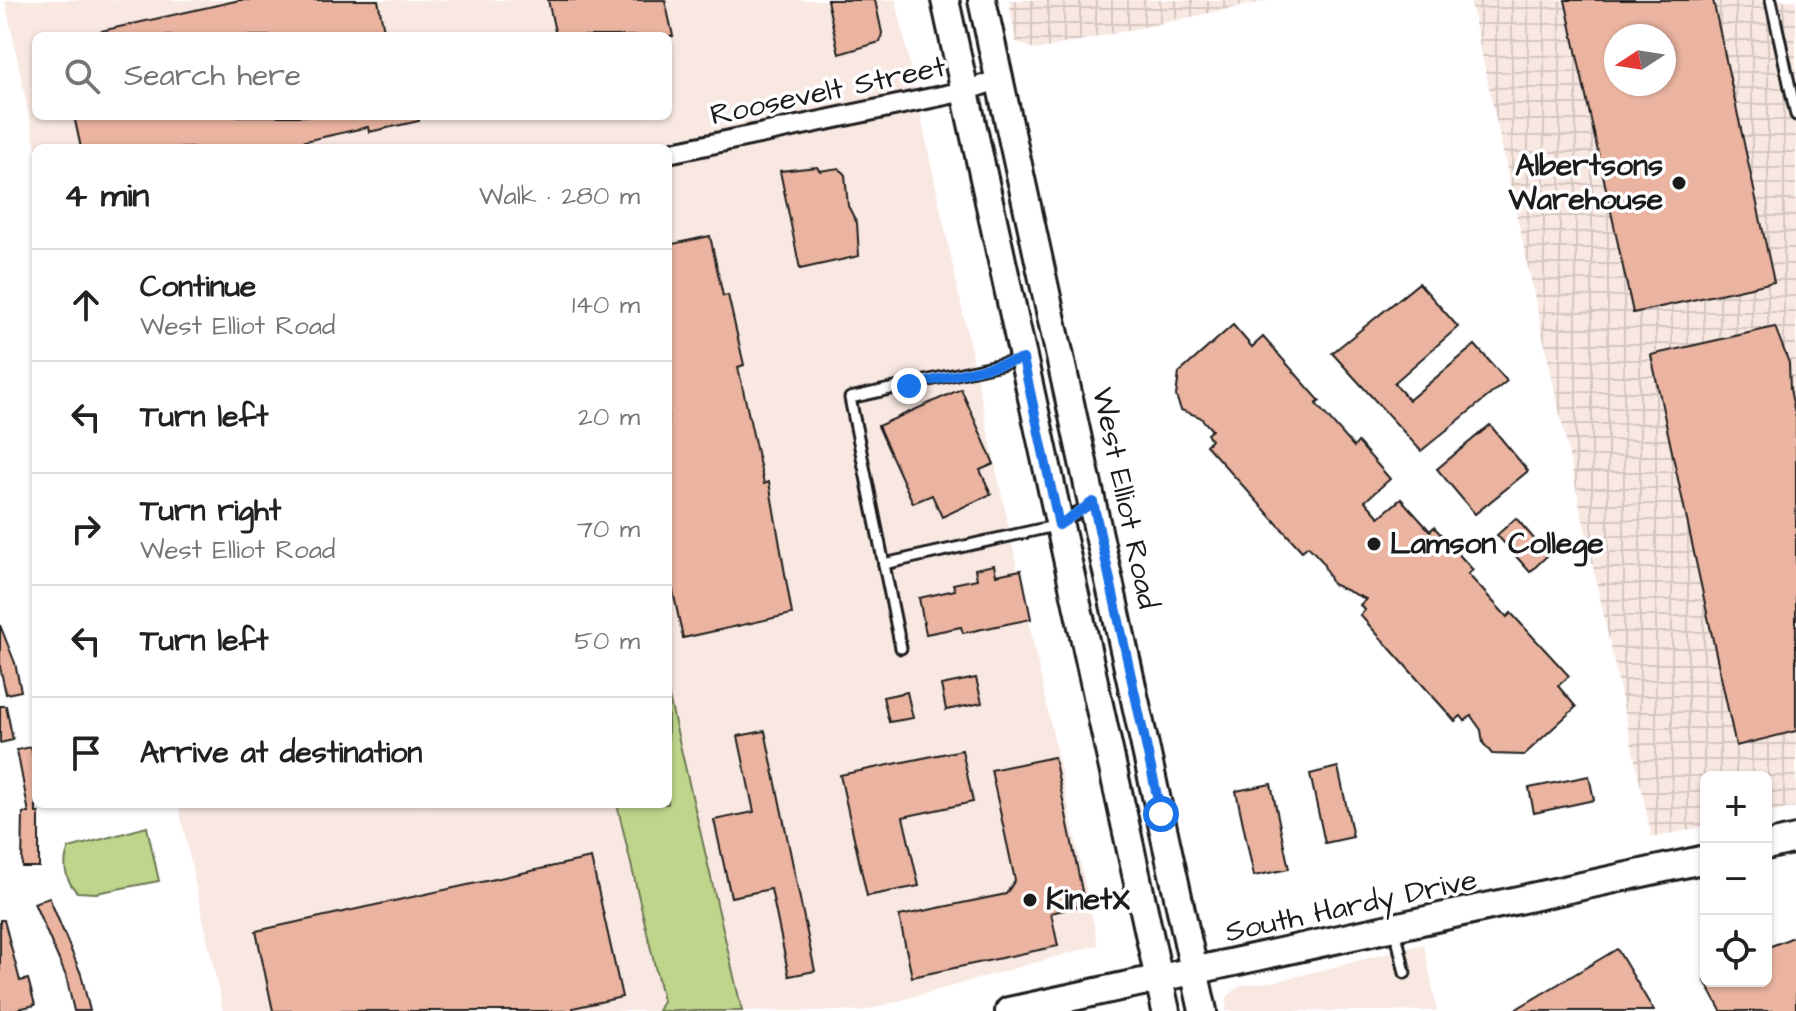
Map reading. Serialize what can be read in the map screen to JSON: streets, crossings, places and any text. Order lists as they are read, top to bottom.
{
  "streets": {
    "main road": ["West Elliot Road", "South Hardy Drive"],
    "street": ["Roosevelt Street"]
  },
  "crossings": [
    ["Roosevelt Street", "West Elliot Road"],
    ["West Elliot Road", "South Hardy Drive"]
  ],
  "places": ["Albertsons Warehouse", "Lamson College", "KinetX"],
  "north": "left",
  "page": {
    "search": "Search here",
    "heading": ["4 min", "Walk · 280 m"],
    "list": [
      ["Continue", "West Elliot Road", "140 m"],
      ["Turn left", "20 m"],
      ["Turn right", "West Elliot Road", "70 m"],
      ["Turn left", "50 m"],
      "Arrive at destination"
    ],
    "map_buttons": ["+", "−"]
  }
}
